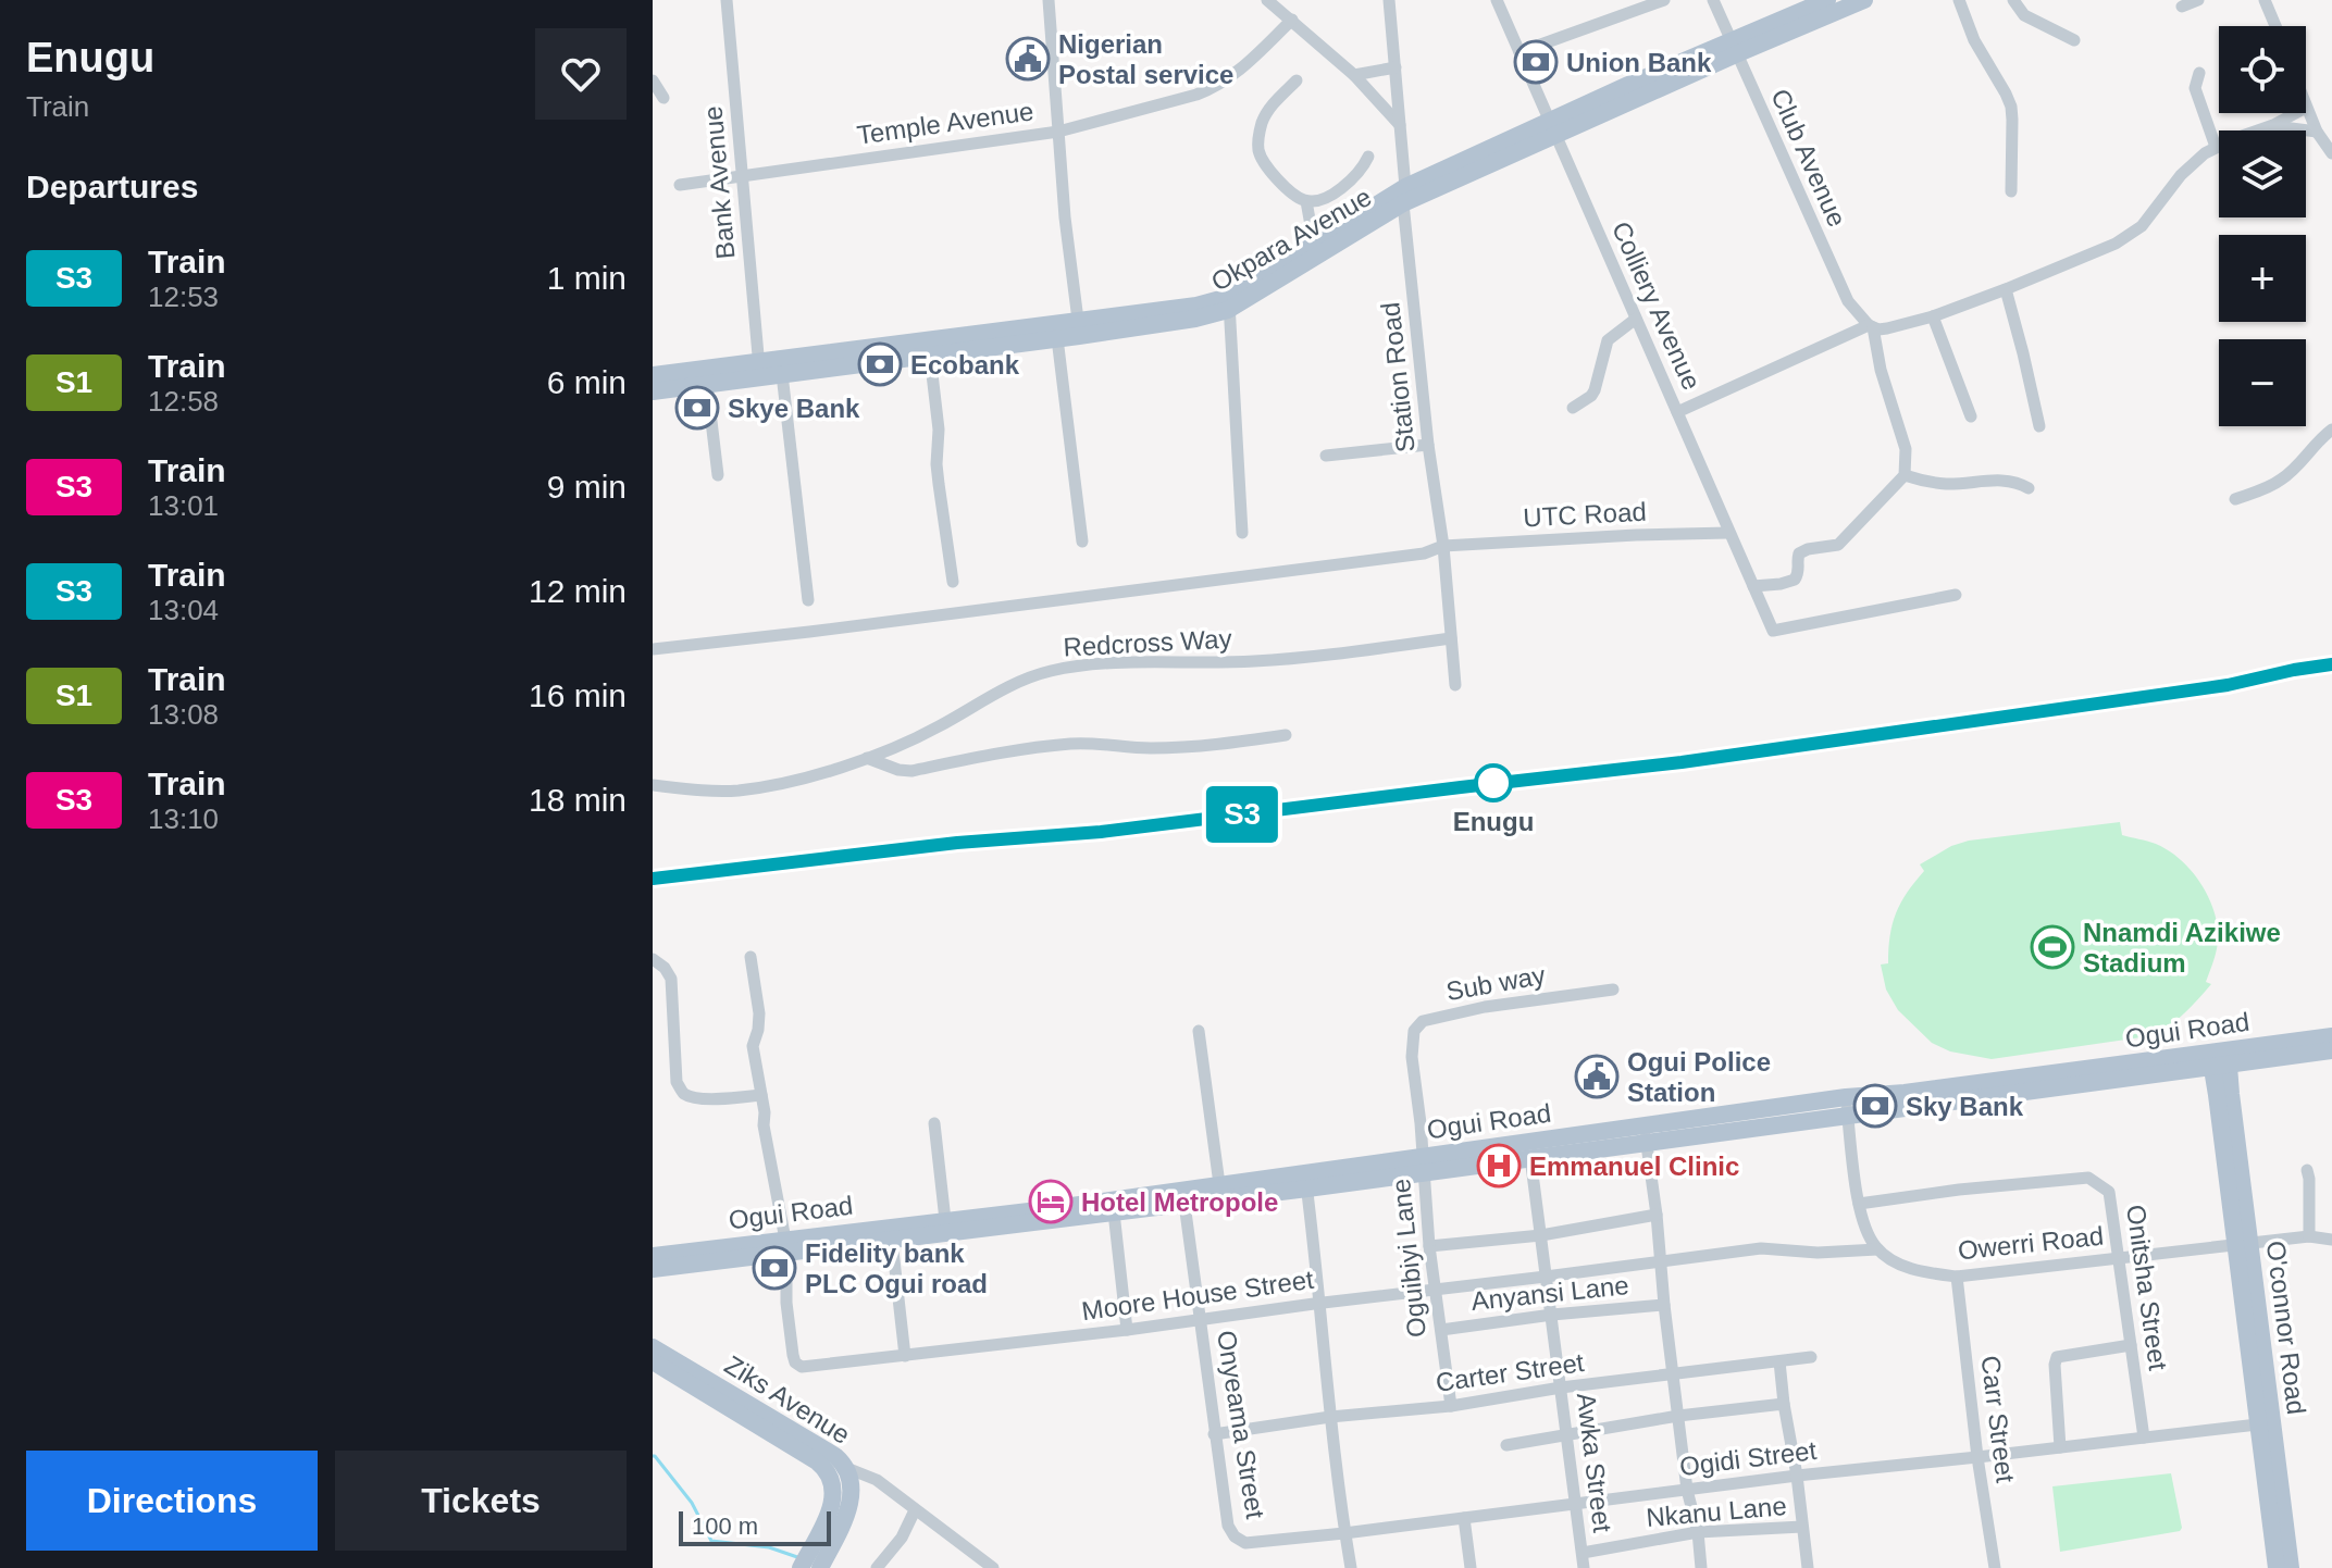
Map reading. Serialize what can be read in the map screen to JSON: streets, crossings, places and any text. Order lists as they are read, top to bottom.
{
  "streets": {
    "main road": [
      "Okpara Avenue",
      "Ogui Road",
      "O'connor Road",
      "Ziks Avenue"
    ],
    "street": [
      "Temple Avenue",
      "Club Avenue",
      "Bank Avenue",
      "Colliery Avenue",
      "Station Road",
      "UTC Road",
      "Redcross Way",
      "Sub way",
      "Owerri Road",
      "Oguibiyi Lane",
      "Onitsha Street",
      "Anyansi Lane",
      "Moore House Street",
      "Carter Street",
      "Carr Street",
      "Onyeama Street",
      "Ogidi Street",
      "Awka Street",
      "Nkanu Lane"
    ]
  },
  "crossings": [
    ["Temple Avenue", "Bank Avenue"],
    ["Club Avenue", "Okpara Avenue"],
    ["Bank Avenue", "Okpara Avenue"],
    ["Okpara Avenue", "Colliery Avenue"],
    ["Okpara Avenue", "Station Road"],
    ["Colliery Avenue", "UTC Road"],
    ["Station Road", "UTC Road"],
    ["Station Road", "Redcross Way"],
    ["Sub way", "Ogui Road"],
    ["Sub way", "Oguibiyi Lane"],
    ["Ogui Road", "Oguibiyi Lane"],
    ["Ogui Road", "Moore House Street"],
    ["Ogui Road", "O'connor Road"],
    ["Ogui Road", "Onyeama Street"],
    ["Ogui Road", "Awka Street"],
    ["Owerri Road", "Onitsha Street"],
    ["Owerri Road", "Moore House Street"],
    ["Owerri Road", "O'connor Road"],
    ["Owerri Road", "Carr Street"],
    ["Oguibiyi Lane", "Anyansi Lane"],
    ["Oguibiyi Lane", "Moore House Street"],
    ["Oguibiyi Lane", "Carter Street"],
    ["Onitsha Street", "Ogidi Street"],
    ["Anyansi Lane", "Awka Street"],
    ["Moore House Street", "Onyeama Street"],
    ["Moore House Street", "Awka Street"],
    ["O'connor Road", "Ogidi Street"],
    ["Carter Street", "Onyeama Street"],
    ["Carter Street", "Awka Street"],
    ["Carr Street", "Ogidi Street"],
    ["Onyeama Street", "Ogidi Street"],
    ["Ogidi Street", "Awka Street"],
    ["Awka Street", "Nkanu Lane"]
  ],
  "places": {
    "public building": ["Nigerian Postal service", "Ogui Police Station"],
    "bank": [
      "Union Bank",
      "Ecobank",
      "Skye Bank",
      "Sky Bank",
      "Fidelity bank PLC Ogui road"
    ],
    "other": ["Enugu"],
    "sports": ["Nnamdi Azikiwe Stadium"],
    "hospital": ["Emmanuel Clinic"],
    "hotel": ["Hotel Metropole"]
  },
  "scale_bar": "100 m",
  "page": {
    "heading": [
      ["Enugu", "Train"],
      "Departures"
    ],
    "on_map": "S3",
    "map_buttons": ["+", "−"],
    "list": [
      {
        "mark": "S3",
        "name": "Train",
        "note": "12:53",
        "value": "1 min"
      },
      {
        "mark": "S1",
        "name": "Train",
        "note": "12:58",
        "value": "6 min"
      },
      {
        "mark": "S3",
        "name": "Train",
        "note": "13:01",
        "value": "9 min"
      },
      {
        "mark": "S3",
        "name": "Train",
        "note": "13:04",
        "value": "12 min"
      },
      {
        "mark": "S1",
        "name": "Train",
        "note": "13:08",
        "value": "16 min"
      },
      {
        "mark": "S3",
        "name": "Train",
        "note": "13:10",
        "value": "18 min"
      }
    ],
    "buttons": ["Directions", "Tickets"],
    "scale": "100 m"
  }
}
